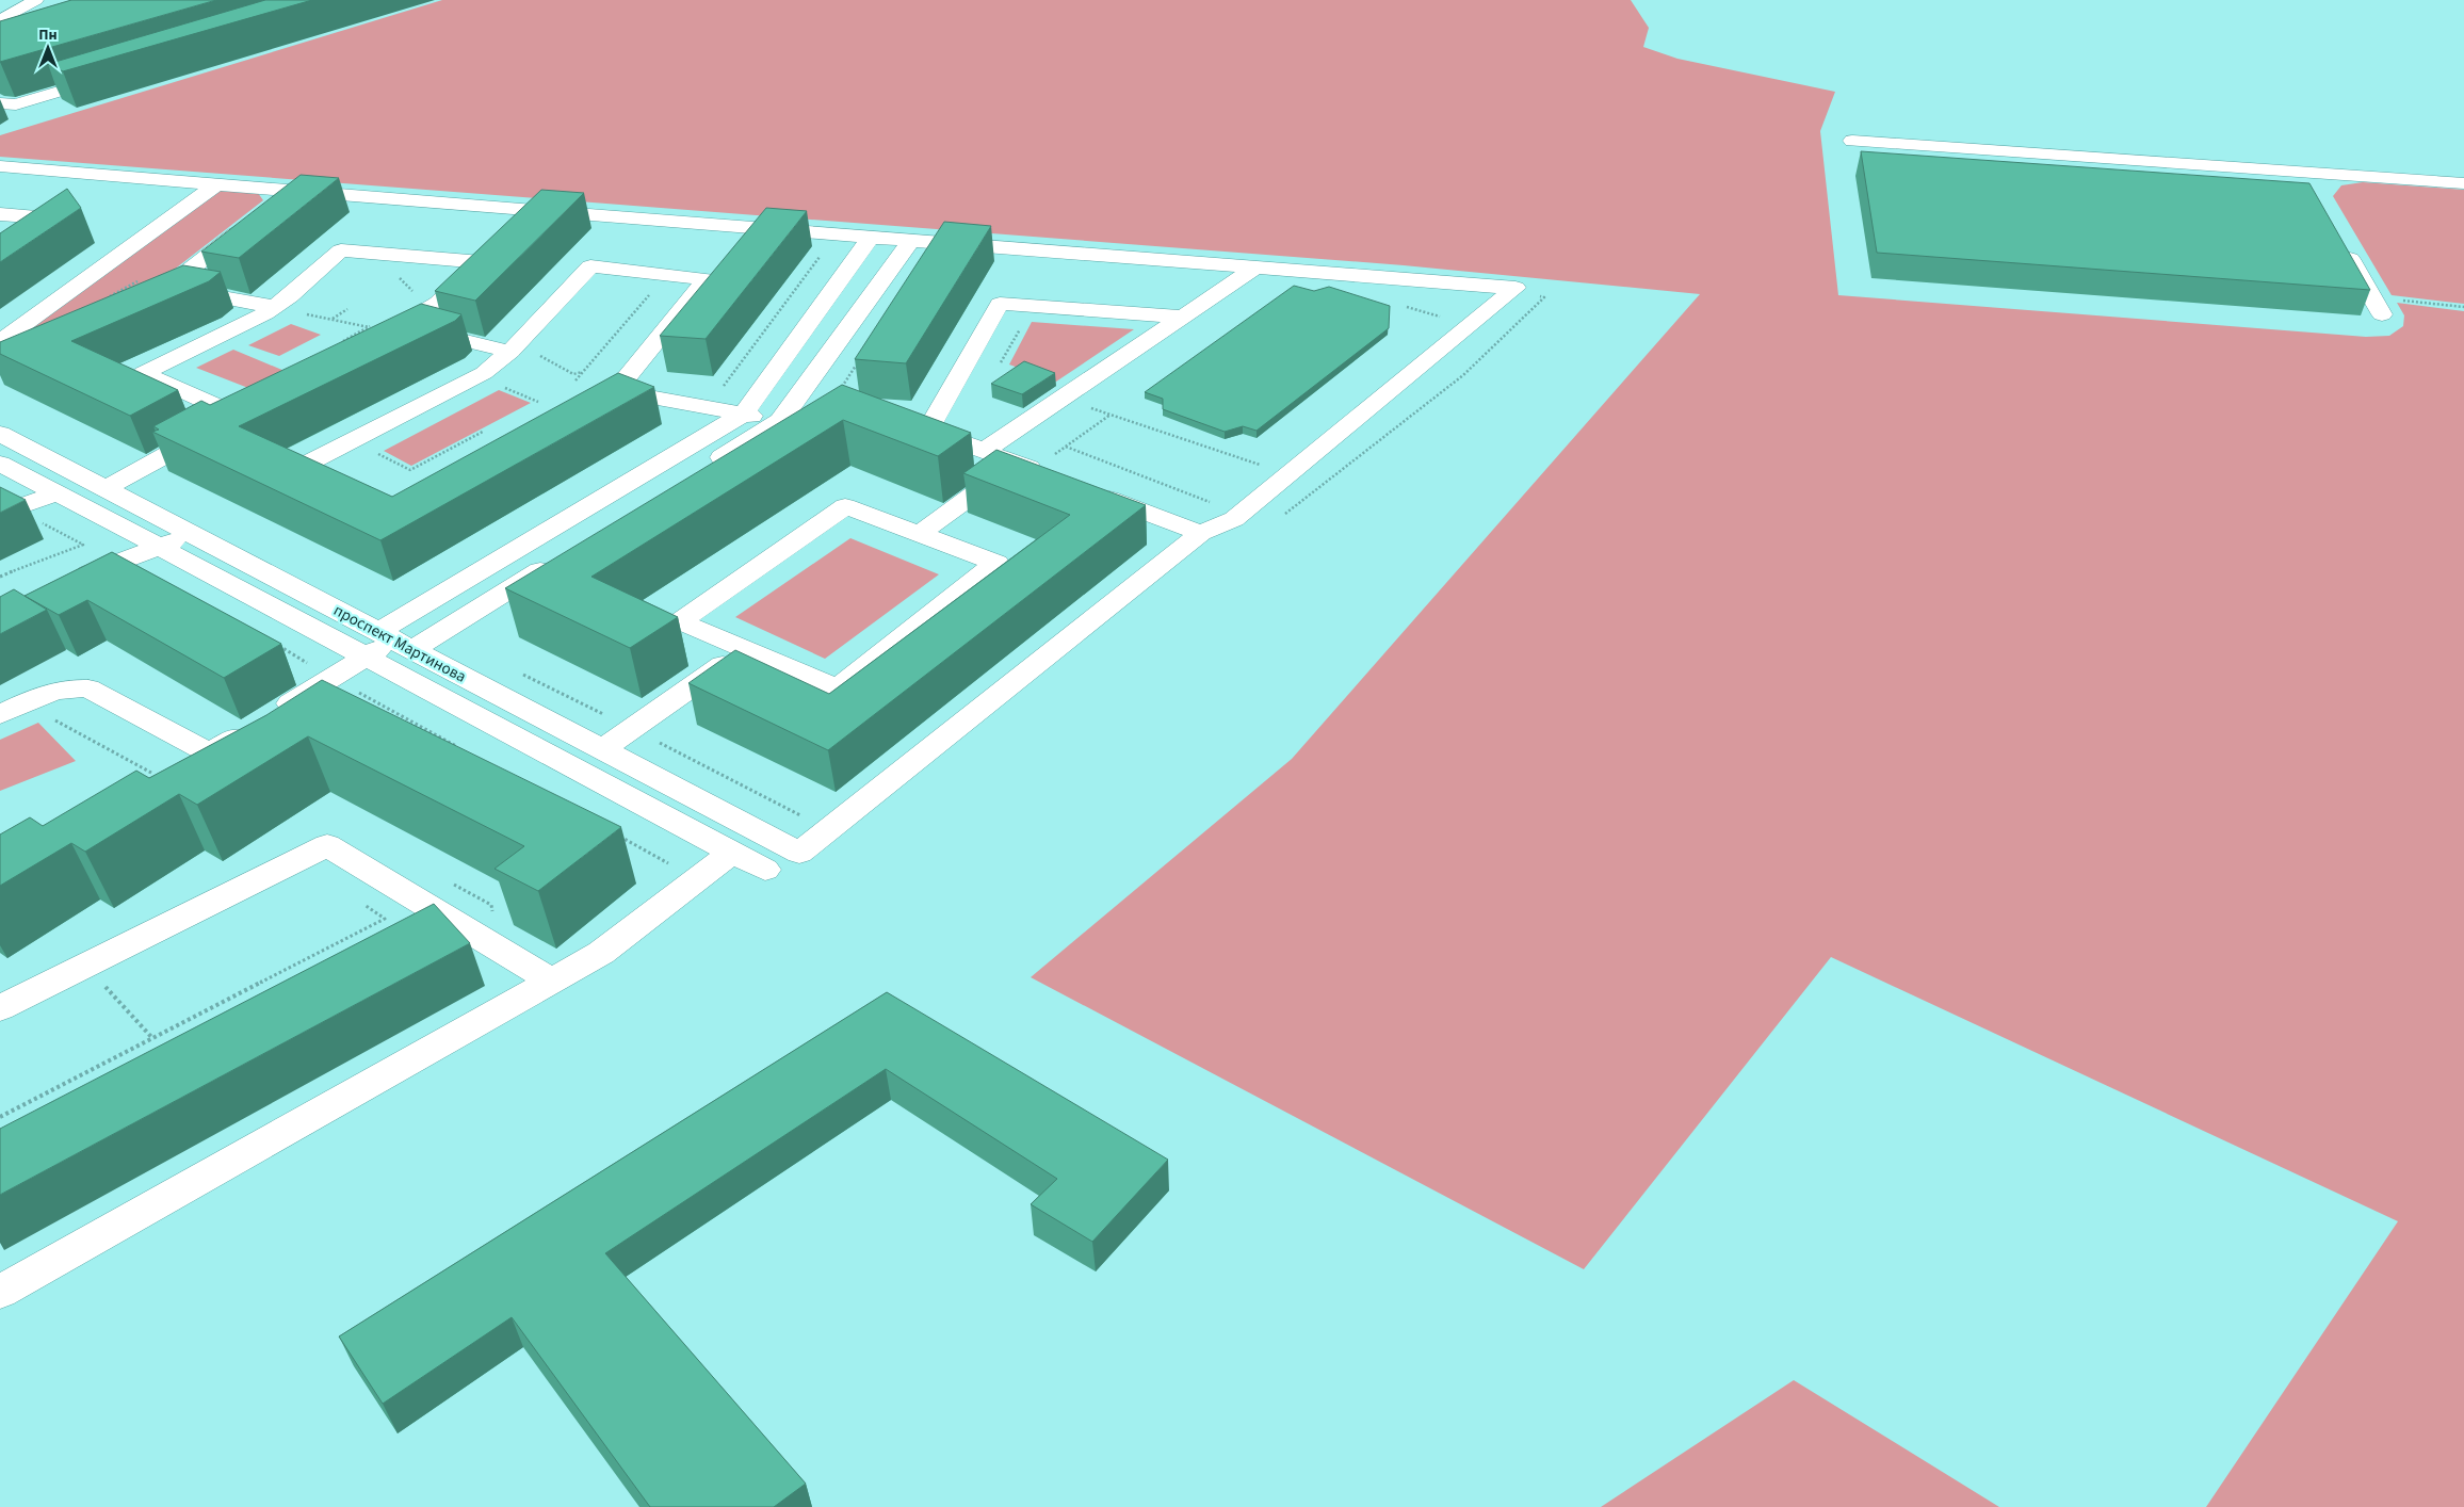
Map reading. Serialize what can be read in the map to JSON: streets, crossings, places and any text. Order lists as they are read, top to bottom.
{
  "streets": {
    "street": ["проспект Мартинова"]
  },
  "north": "top"
}
